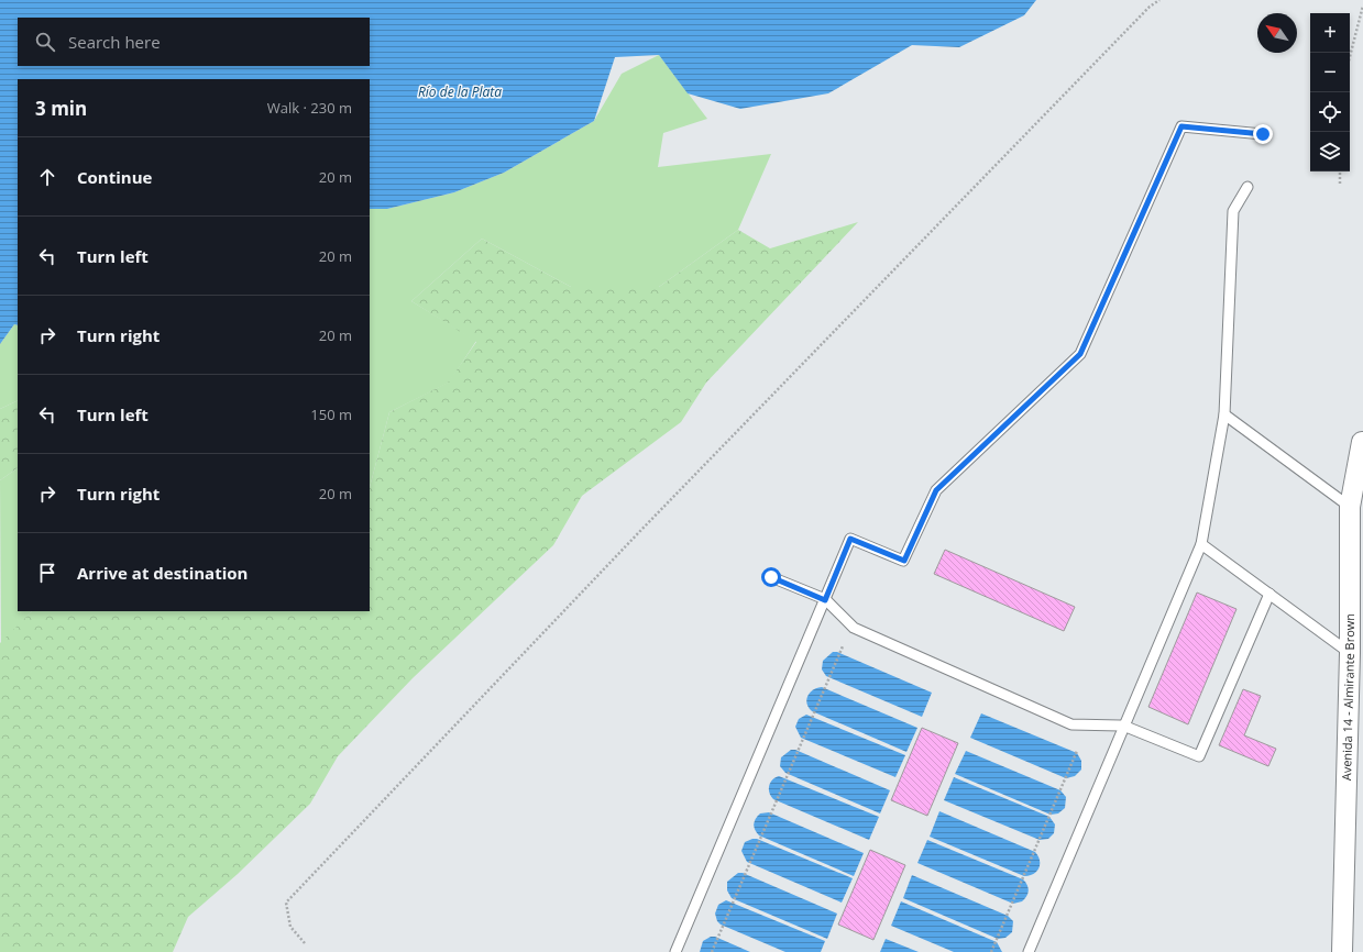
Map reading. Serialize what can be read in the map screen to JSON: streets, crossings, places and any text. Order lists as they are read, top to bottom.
{
  "streets": {
    "street": ["Avenida 14 - Almirante Brown"]
  },
  "water": ["Río de la Plata"],
  "north": "top left",
  "page": {
    "map_buttons": ["+", "−"],
    "search": "Search here",
    "heading": ["3 min", "Walk · 230 m"],
    "list": [
      ["Continue", "20 m"],
      ["Turn left", "20 m"],
      ["Turn right", "20 m"],
      ["Turn left", "150 m"],
      ["Turn right", "20 m"],
      "Arrive at destination"
    ]
  }
}
